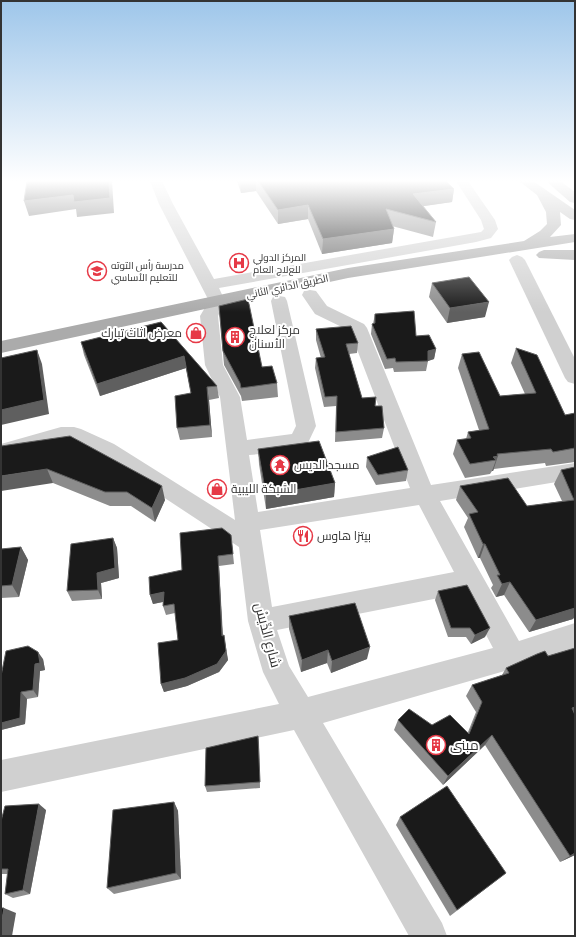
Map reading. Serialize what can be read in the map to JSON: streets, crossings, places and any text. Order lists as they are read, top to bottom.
{
  "streets": {
    "main road": ["الطريق الدائري الثاني"],
    "street": ["شارع الدِّيسْ"]
  },
  "crossings": [
    ["الطريق الدائري الثاني", "شارع الدِّيسْ"]
  ],
  "places": {
    "hospital": ["المركز الدولي للعﻻج العام"],
    "school or university": ["مدرسة رأس التوته للتعليم الأساسي"],
    "shop": ["معرض اثاث تبارك", "الشبكة الليبية"],
    "building": ["مركز لعلاج الأسنان", "مبنى"],
    "temple": ["مسجد الديس"],
    "restaurant": ["بيتزا هاوس"]
  }
}
